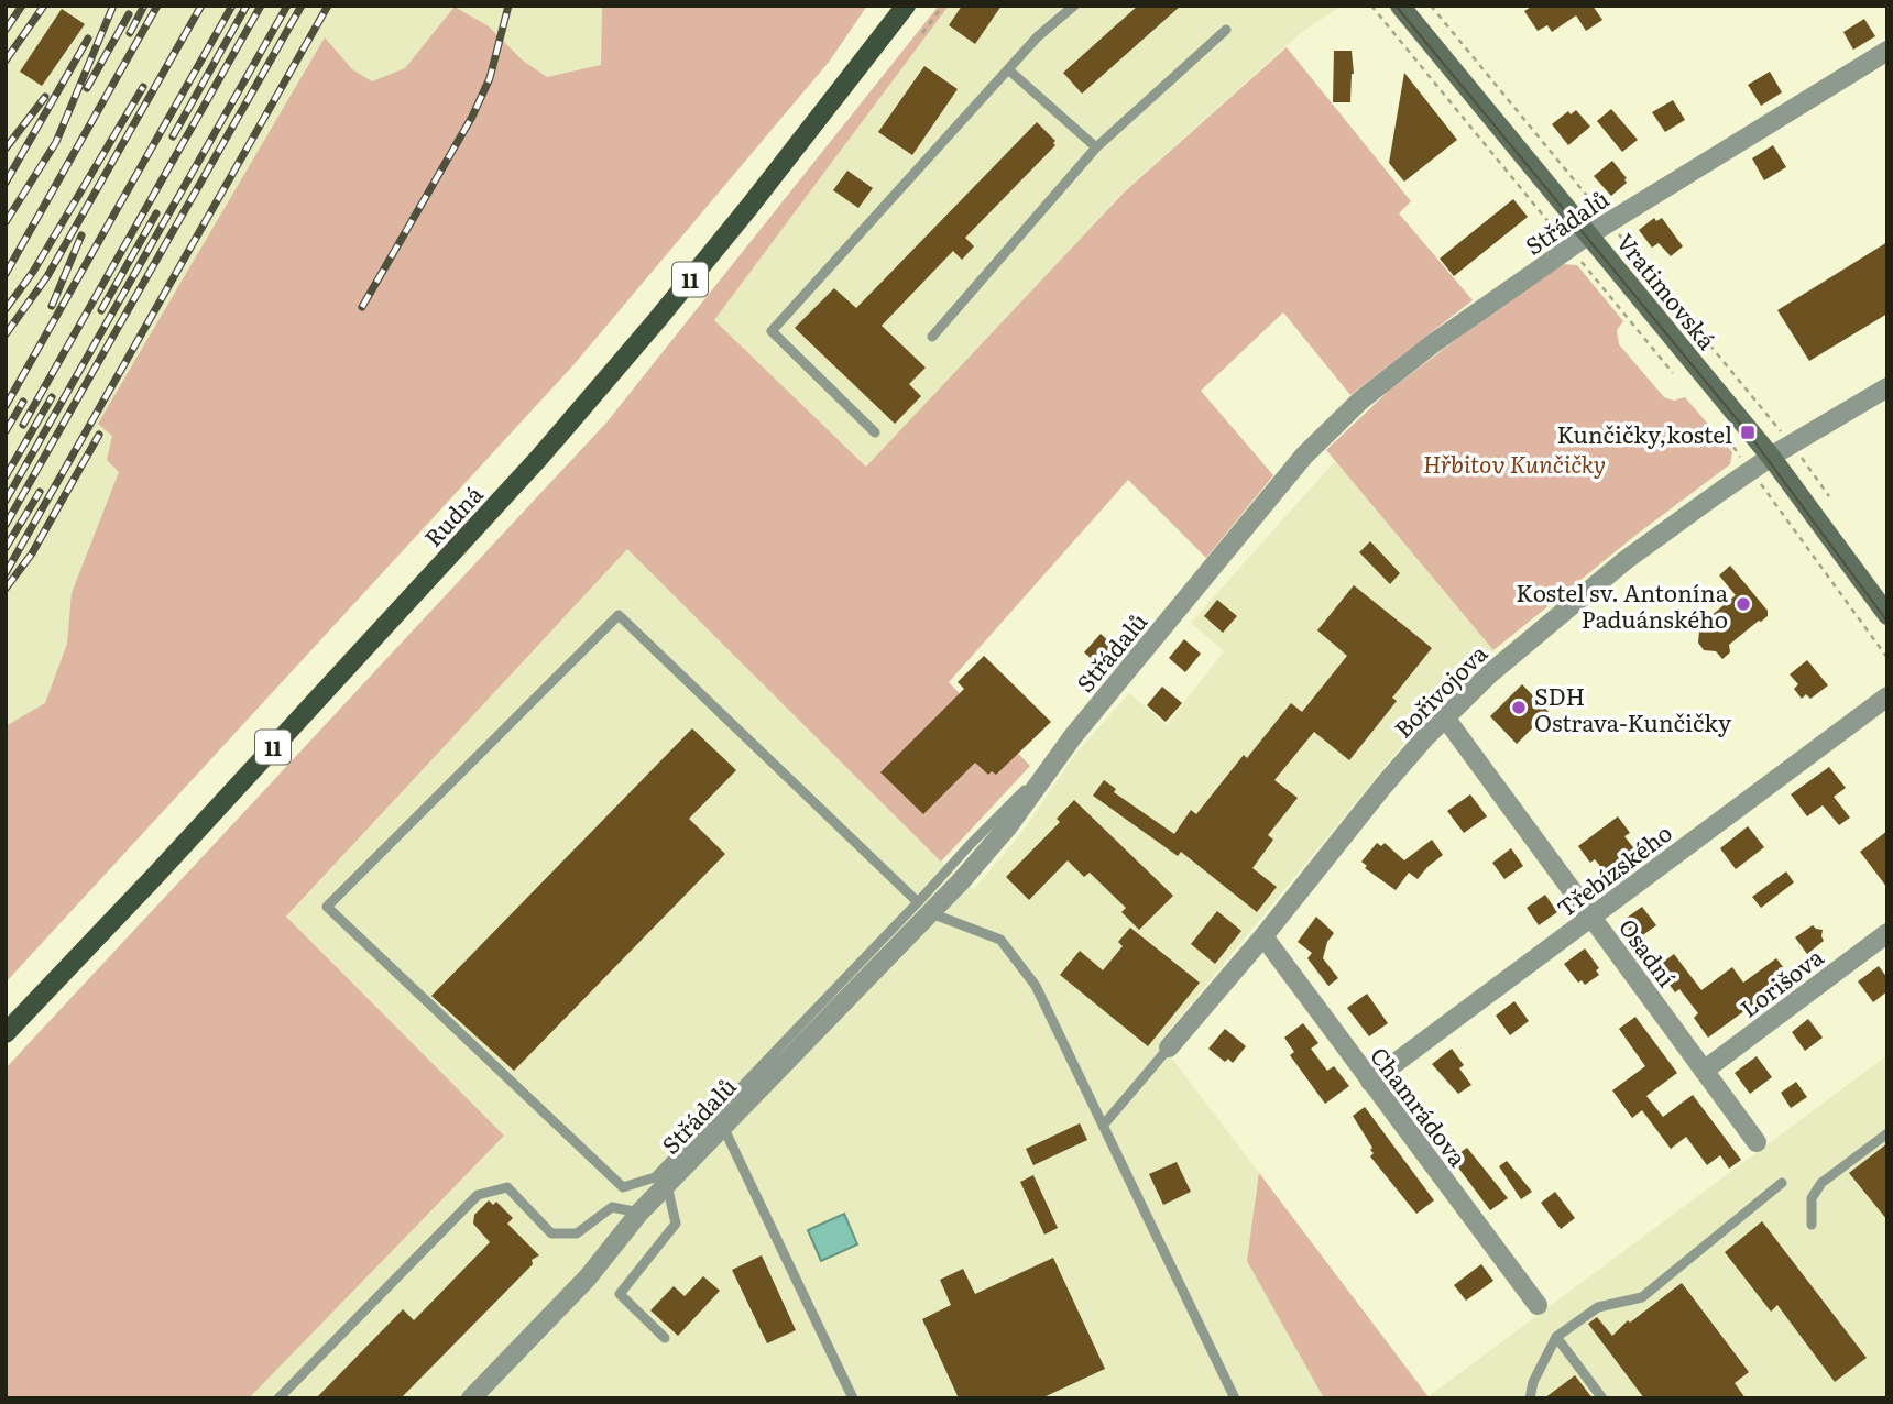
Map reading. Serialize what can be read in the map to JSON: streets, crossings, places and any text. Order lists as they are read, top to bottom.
{
  "streets": {
    "main road": ["11", "Rudná"],
    "street": [
      "Střádalů",
      "Vratimovská",
      "Bořivojova",
      "Třebízského",
      "Osadní",
      "Lorišova",
      "Chamrádova"
    ]
  },
  "crossings": [
    ["Střádalů", "Vratimovská"],
    ["Vratimovská", "Bořivojova"],
    ["Bořivojova", "Osadní"],
    ["Bořivojova", "Chamrádova"],
    ["Třebízského", "Osadní"],
    ["Třebízského", "Chamrádova"],
    ["Osadní", "Lorišova"]
  ],
  "parks": ["Hřbitov Kunčičky"],
  "places": {
    "transit": ["Kunčičky,kostel"],
    "other": ["Kostel sv. Antonína Paduánského", "SDH Ostrava-Kunčičky"]
  }
}
